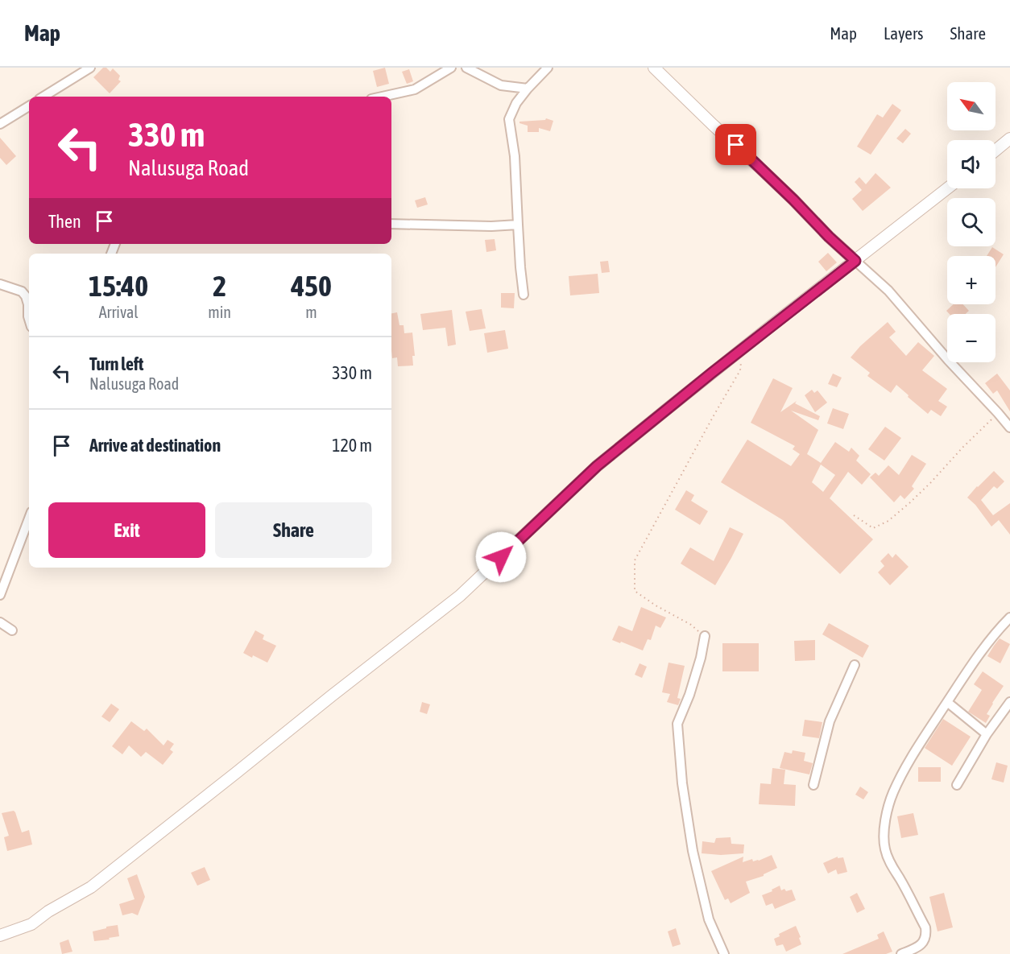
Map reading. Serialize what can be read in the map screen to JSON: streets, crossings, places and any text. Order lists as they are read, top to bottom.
{
  "north": "top left",
  "page": {
    "header": "Map",
    "nav": ["Map", "Layers", "Share"],
    "map_buttons": ["+", "−"],
    "turn": ["330 m", "Nalusuga Road"],
    "then": "Then",
    "eta": [
      "15:40",
      "Arrival",
      "2",
      "min",
      "450",
      "m"
    ],
    "list": [
      {
        "name": "Turn left",
        "note": "Nalusuga Road",
        "value": "330 m"
      },
      {
        "name": "Arrive at destination",
        "value": "120 m"
      }
    ],
    "buttons": ["Exit", "Share"]
  }
}
